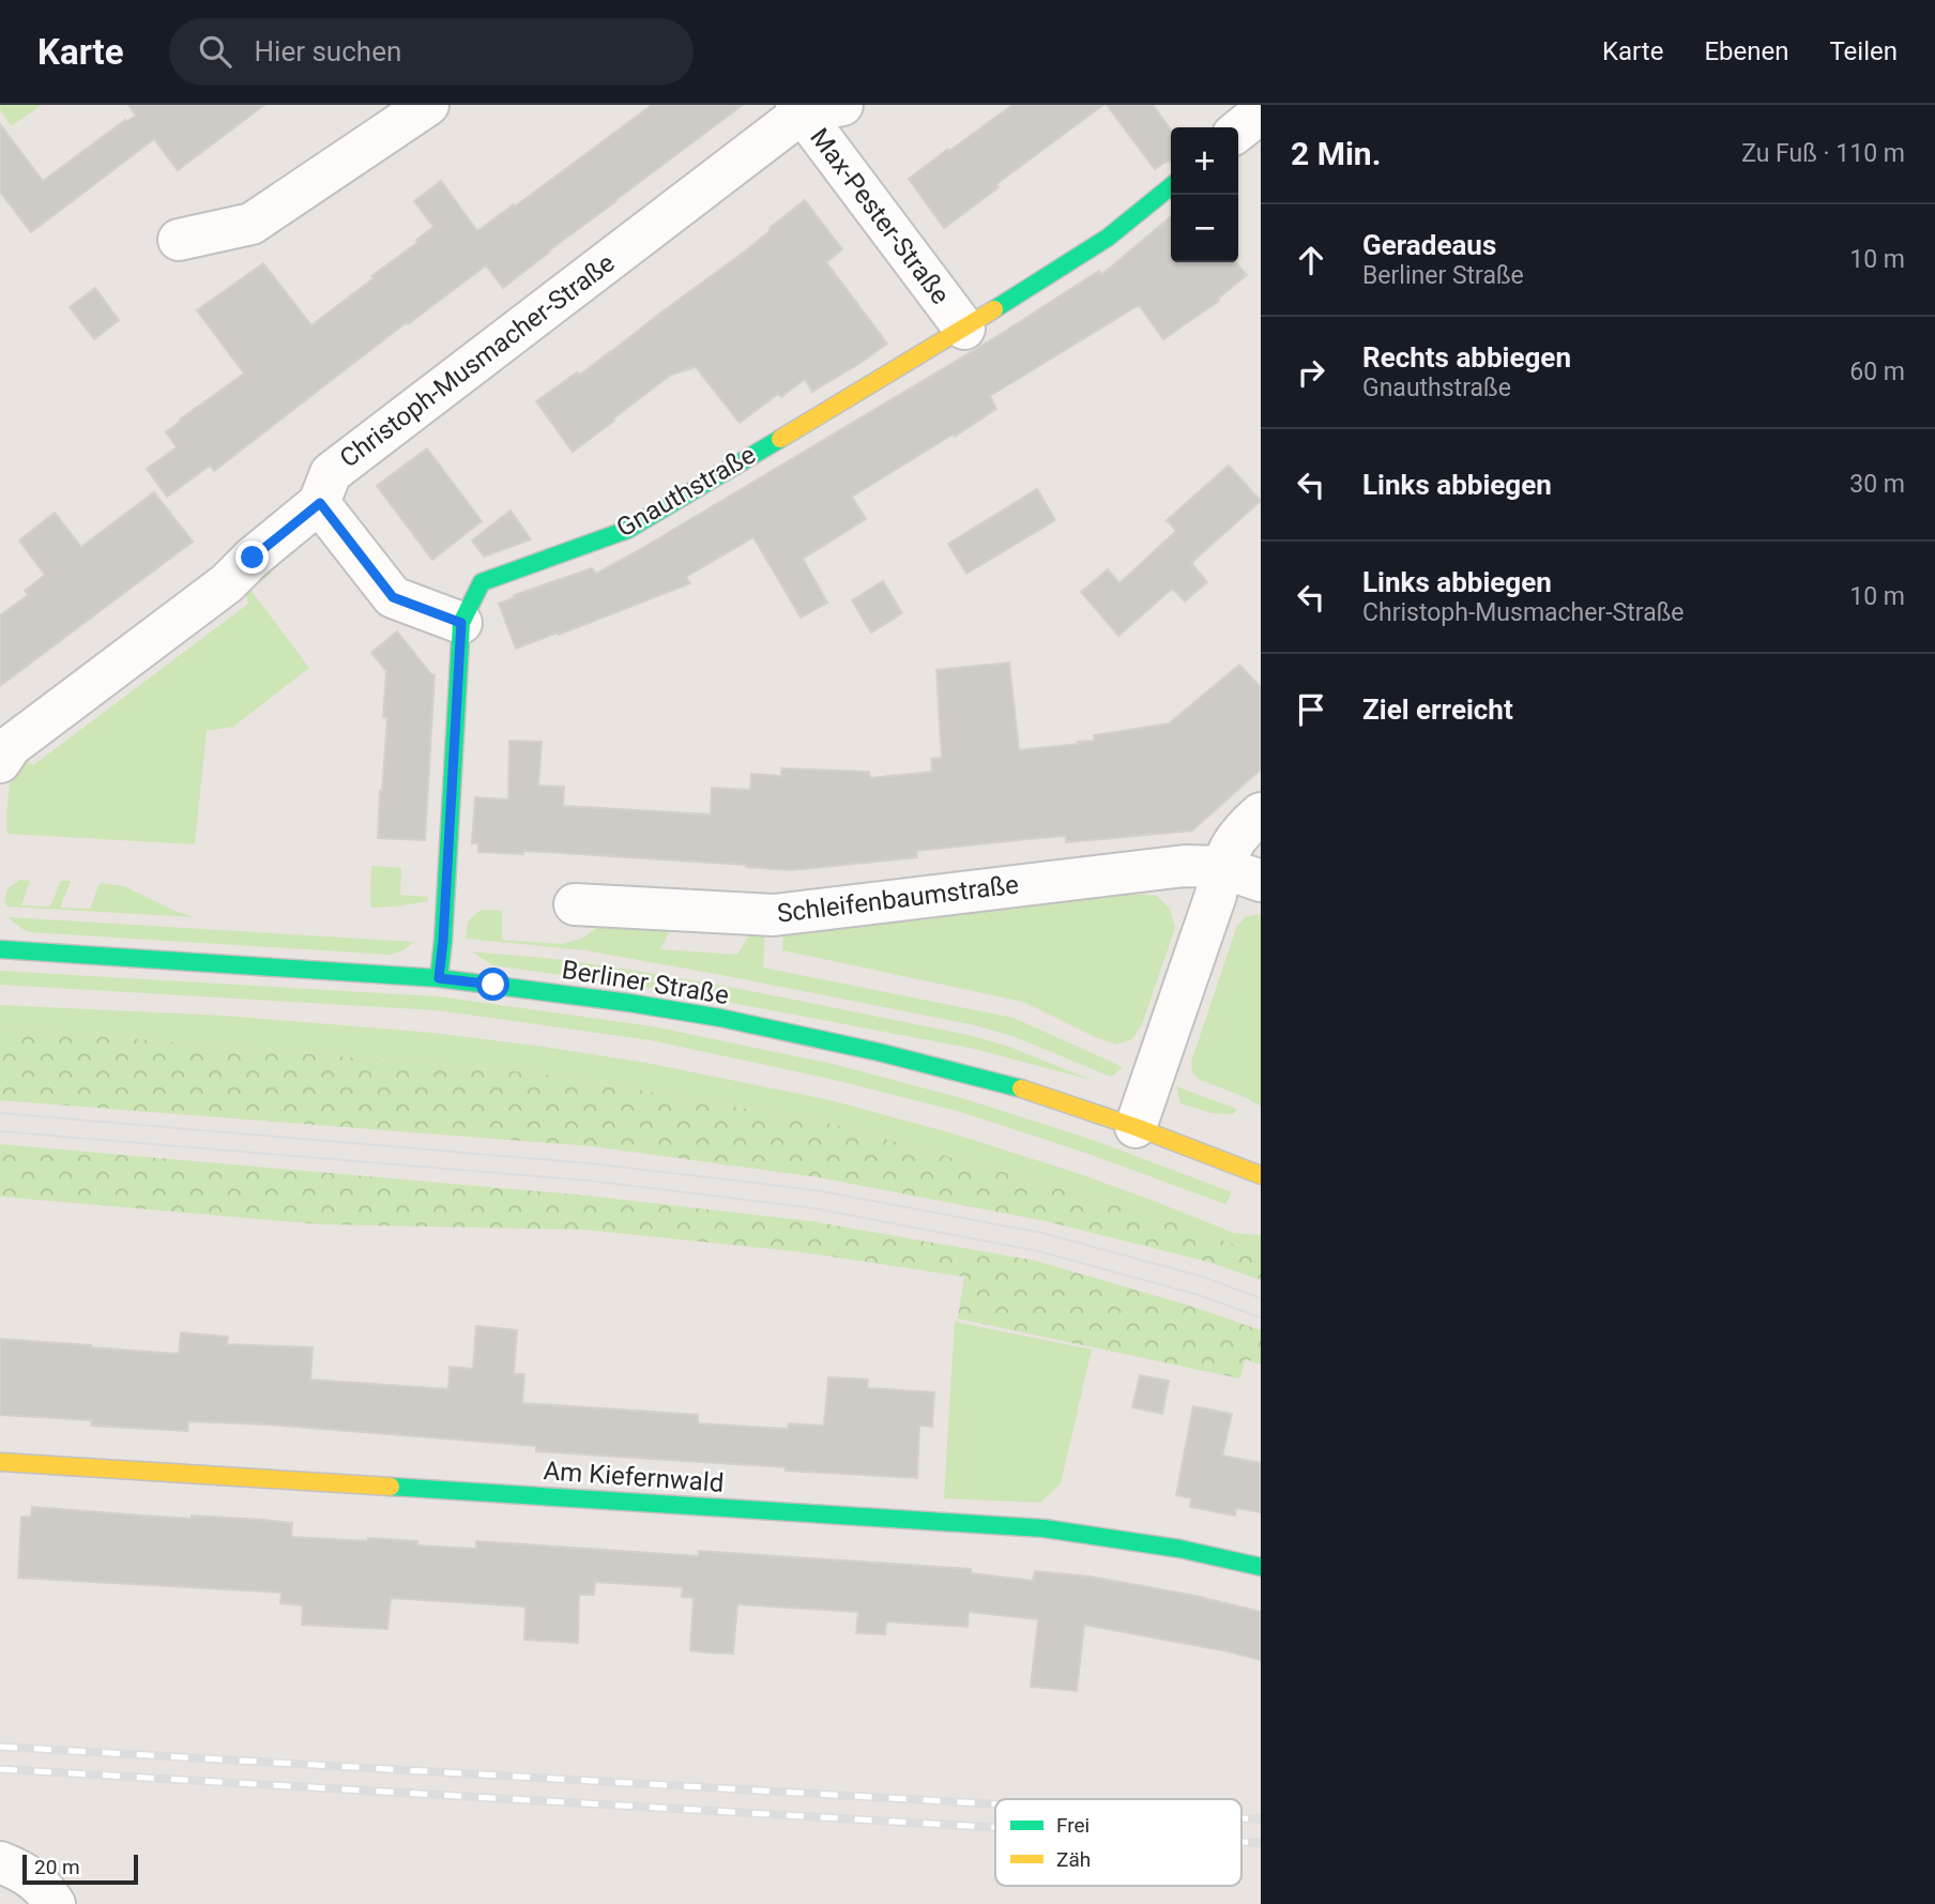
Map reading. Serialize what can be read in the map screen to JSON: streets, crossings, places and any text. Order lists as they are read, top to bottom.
{
  "streets": {
    "street": [
      "Max-Pester-Straße",
      "Christoph-Musmacher-Straße",
      "Gnauthstraße",
      "Schleifenbaumstraße",
      "Berliner Straße",
      "Am Kiefernwald"
    ]
  },
  "crossings": [
    ["Max-Pester-Straße", "Christoph-Musmacher-Straße"],
    ["Max-Pester-Straße", "Gnauthstraße"],
    ["Gnauthstraße", "Berliner Straße"]
  ],
  "legend": ["Frei", "Zäh"],
  "scale_bar": "20 m",
  "page": {
    "header": "Karte",
    "search": "Hier suchen",
    "nav": ["Karte", "Ebenen", "Teilen"],
    "heading": ["2 Min.", "Zu Fuß · 110 m"],
    "map_buttons": ["+", "−"],
    "list": [
      ["Geradeaus", "Berliner Straße", "10 m"],
      ["Rechts abbiegen", "Gnauthstraße", "60 m"],
      ["Links abbiegen", "30 m"],
      ["Links abbiegen", "Christoph-Musmacher-Straße", "10 m"],
      "Ziel erreicht"
    ],
    "scale": "20 m"
  }
}
